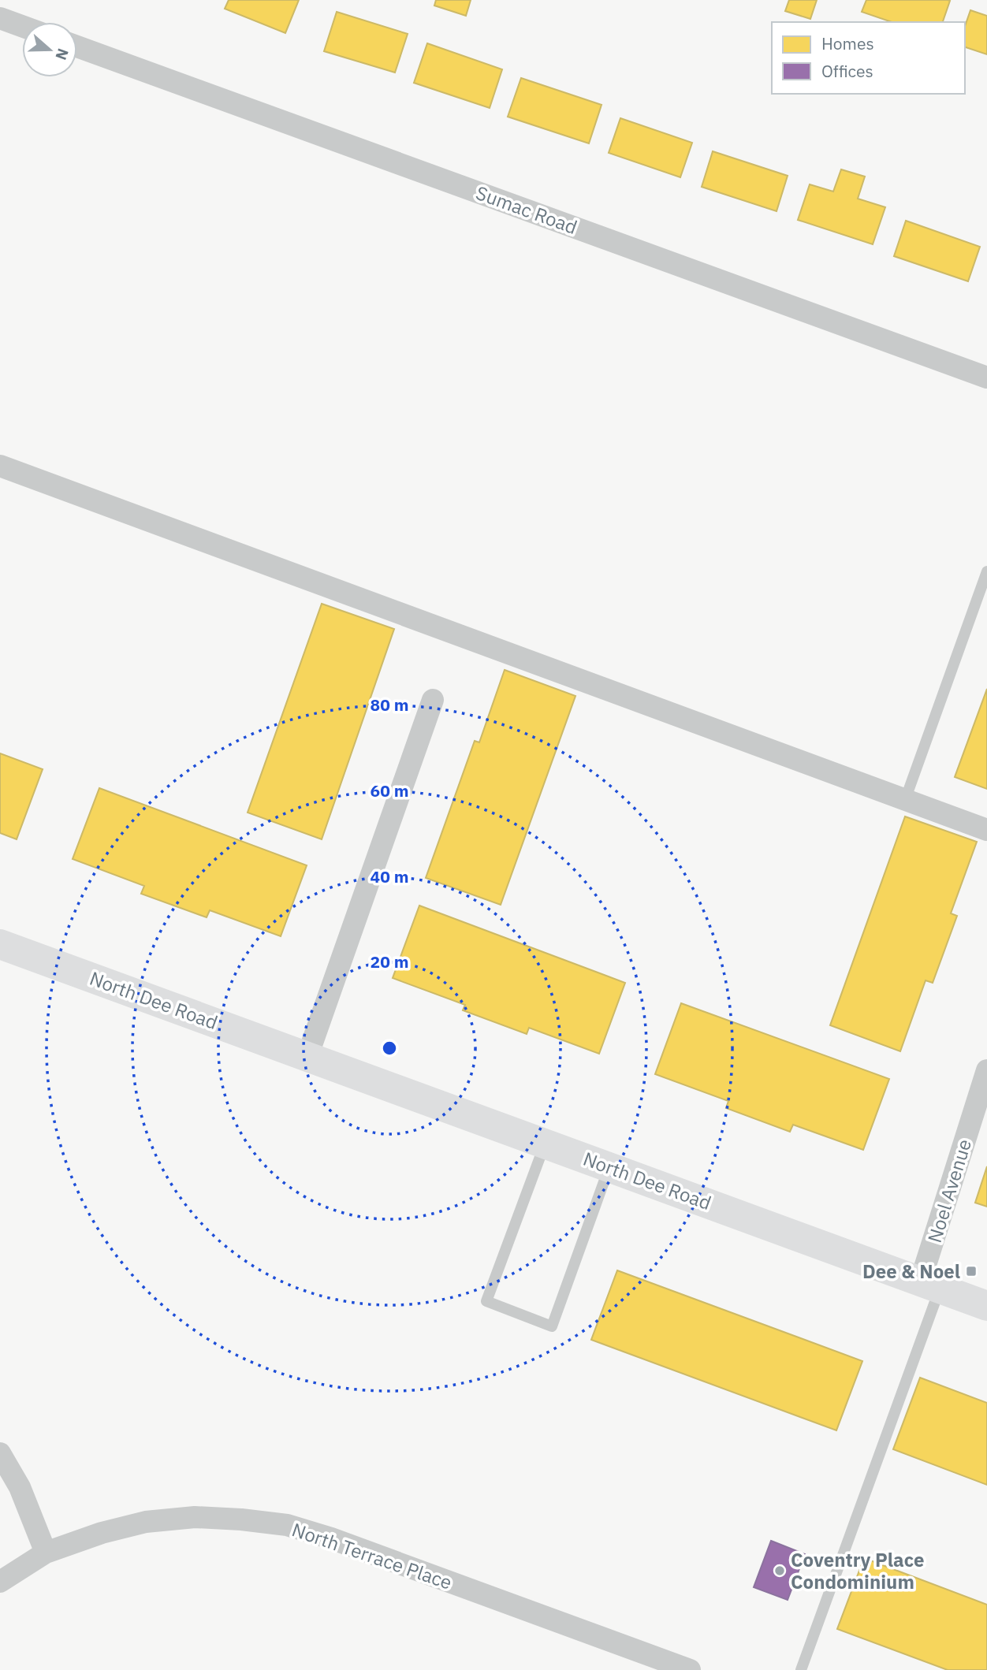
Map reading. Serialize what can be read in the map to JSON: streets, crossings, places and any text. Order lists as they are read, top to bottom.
{
  "streets": {
    "street": [
      "Sumac Road",
      "North Dee Road",
      "Noel Avenue",
      "North Terrace Place"
    ]
  },
  "crossings": [
    ["North Dee Road", "Noel Avenue"]
  ],
  "places": {
    "transit": ["Dee & Noel"],
    "other": ["Coventry Place Condominium"]
  },
  "legend": ["Homes", "Offices"],
  "north": "right",
  "rings": [
    "80 m",
    "60 m",
    "40 m",
    "20 m"
  ]
}
